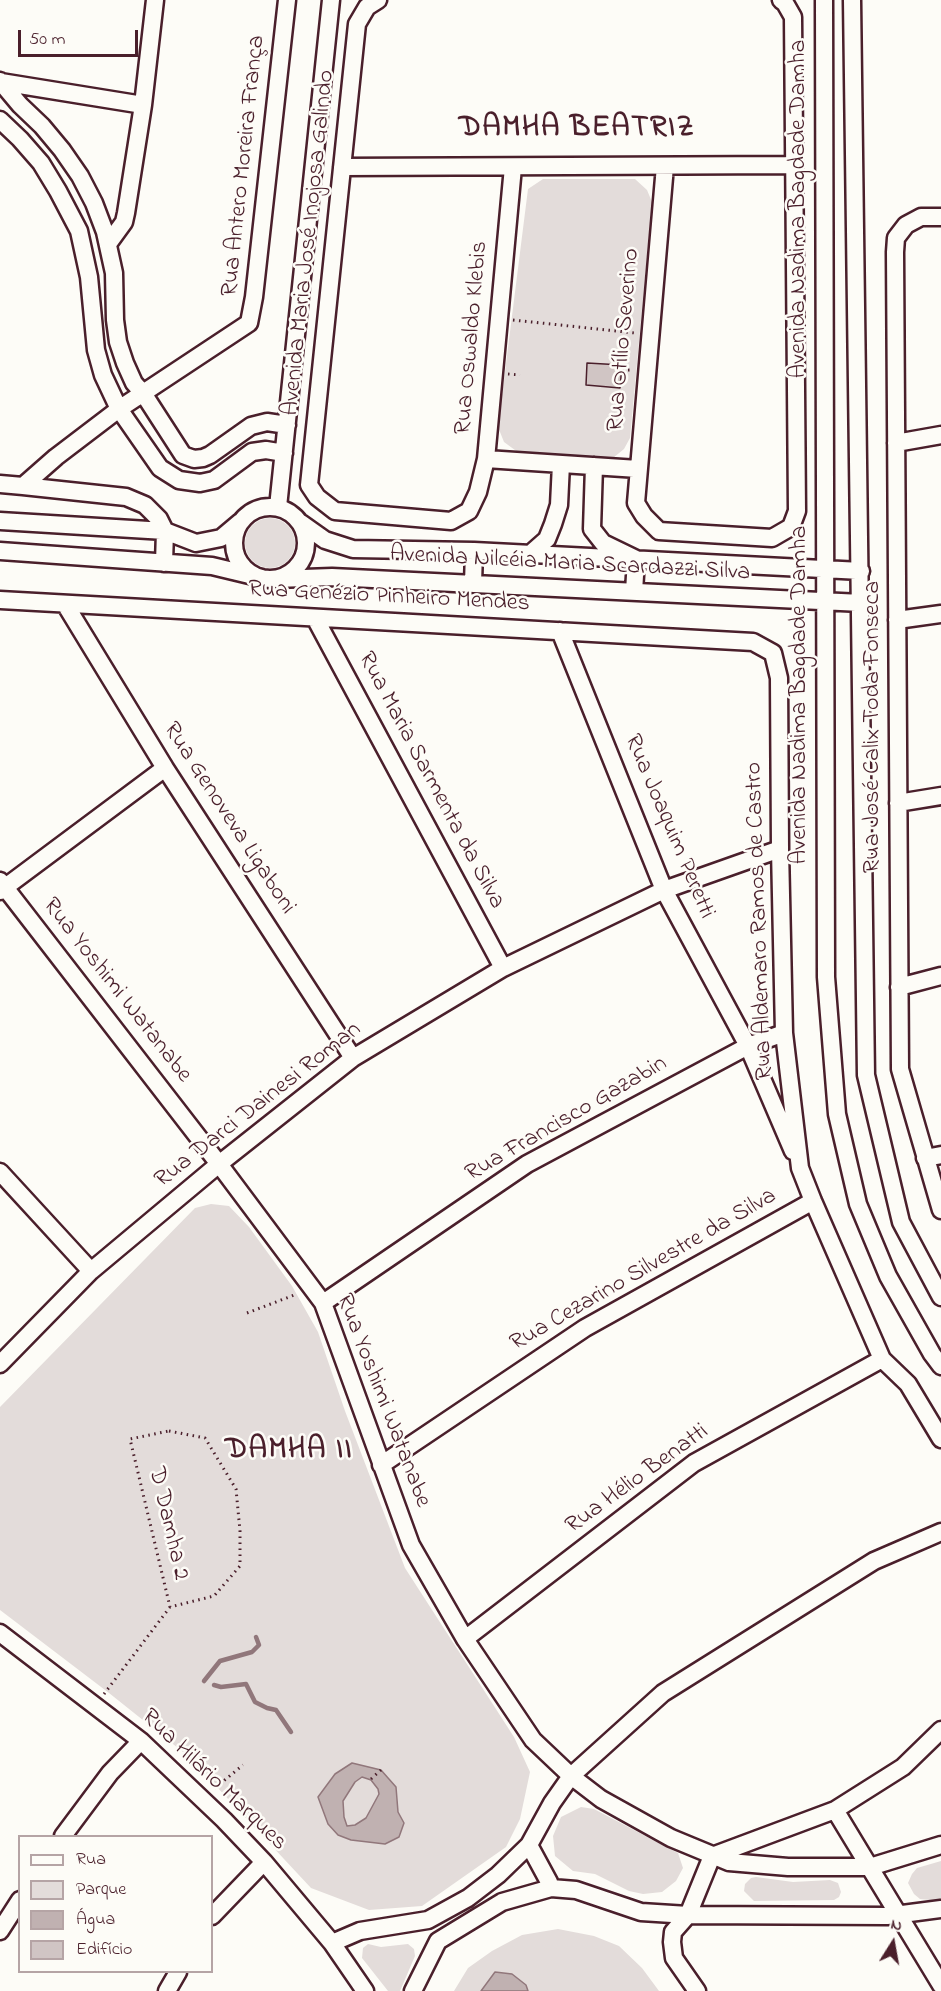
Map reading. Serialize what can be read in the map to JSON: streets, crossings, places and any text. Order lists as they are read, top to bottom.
{
  "streets": {
    "street": [
      "Rua Antero Moreira França",
      "Avenida Nadima Bagdade Damha",
      "Avenida Maria José Inojosa Galindo",
      "Rua Oswaldo Klebis",
      "Rua Otílio Severino",
      "Avenida Nilcéia Maria Scardazzi Silva",
      "Rua Genézio Pinheiro Mendes",
      "Rua José Calix Toda Fonseca",
      "Rua Maria Sarmenta da Silva",
      "Rua Genoveva Ligaboni",
      "Rua Joaquim Peretti",
      "Rua Aldemaro Ramos de Castro",
      "Rua Yoshimi Watanabe",
      "Rua Darci Dainesi Roman",
      "Rua Francisco Gazabin",
      "Rua Cezarino Silvestre da Silva",
      "Rua Hélio Benatti",
      "Rua Hilário Marques"
    ],
    "path": ["D Damha 2"]
  },
  "crossings": [
    ["Avenida Nadima Bagdade Damha", "Rua Otílio Severino"],
    ["Avenida Nadima Bagdade Damha", "Avenida Nilcéia Maria Scardazzi Silva"],
    ["Avenida Maria José Inojosa Galindo", "Rua Oswaldo Klebis"],
    ["Rua Genézio Pinheiro Mendes", "Rua Maria Sarmenta da Silva"],
    ["Rua Genézio Pinheiro Mendes", "Rua Genoveva Ligaboni"],
    ["Rua Genézio Pinheiro Mendes", "Rua Joaquim Peretti"],
    ["Rua Genézio Pinheiro Mendes", "Rua Aldemaro Ramos de Castro"],
    ["Rua Maria Sarmenta da Silva", "Rua Darci Dainesi Roman"],
    ["Rua Genoveva Ligaboni", "Rua Darci Dainesi Roman"],
    ["Rua Joaquim Peretti", "Rua Aldemaro Ramos de Castro"],
    ["Rua Joaquim Peretti", "Rua Darci Dainesi Roman"],
    ["Rua Joaquim Peretti", "Rua Francisco Gazabin"],
    ["Rua Aldemaro Ramos de Castro", "Rua Darci Dainesi Roman"],
    ["Rua Aldemaro Ramos de Castro", "Rua Francisco Gazabin"],
    ["Rua Aldemaro Ramos de Castro", "Rua Cezarino Silvestre da Silva"],
    ["Rua Aldemaro Ramos de Castro", "Rua Hélio Benatti"],
    ["Rua Yoshimi Watanabe", "Rua Darci Dainesi Roman"],
    ["Rua Yoshimi Watanabe", "Rua Francisco Gazabin"],
    ["Rua Yoshimi Watanabe", "Rua Cezarino Silvestre da Silva"],
    ["Rua Yoshimi Watanabe", "Rua Hélio Benatti"]
  ],
  "districts": ["DAMHA BEATRIZ", "DAMHA II"],
  "legend": [
    "Rua",
    "Parque",
    "Água",
    "Edifício"
  ],
  "scale_bar": "50 m",
  "north": "top"
}
